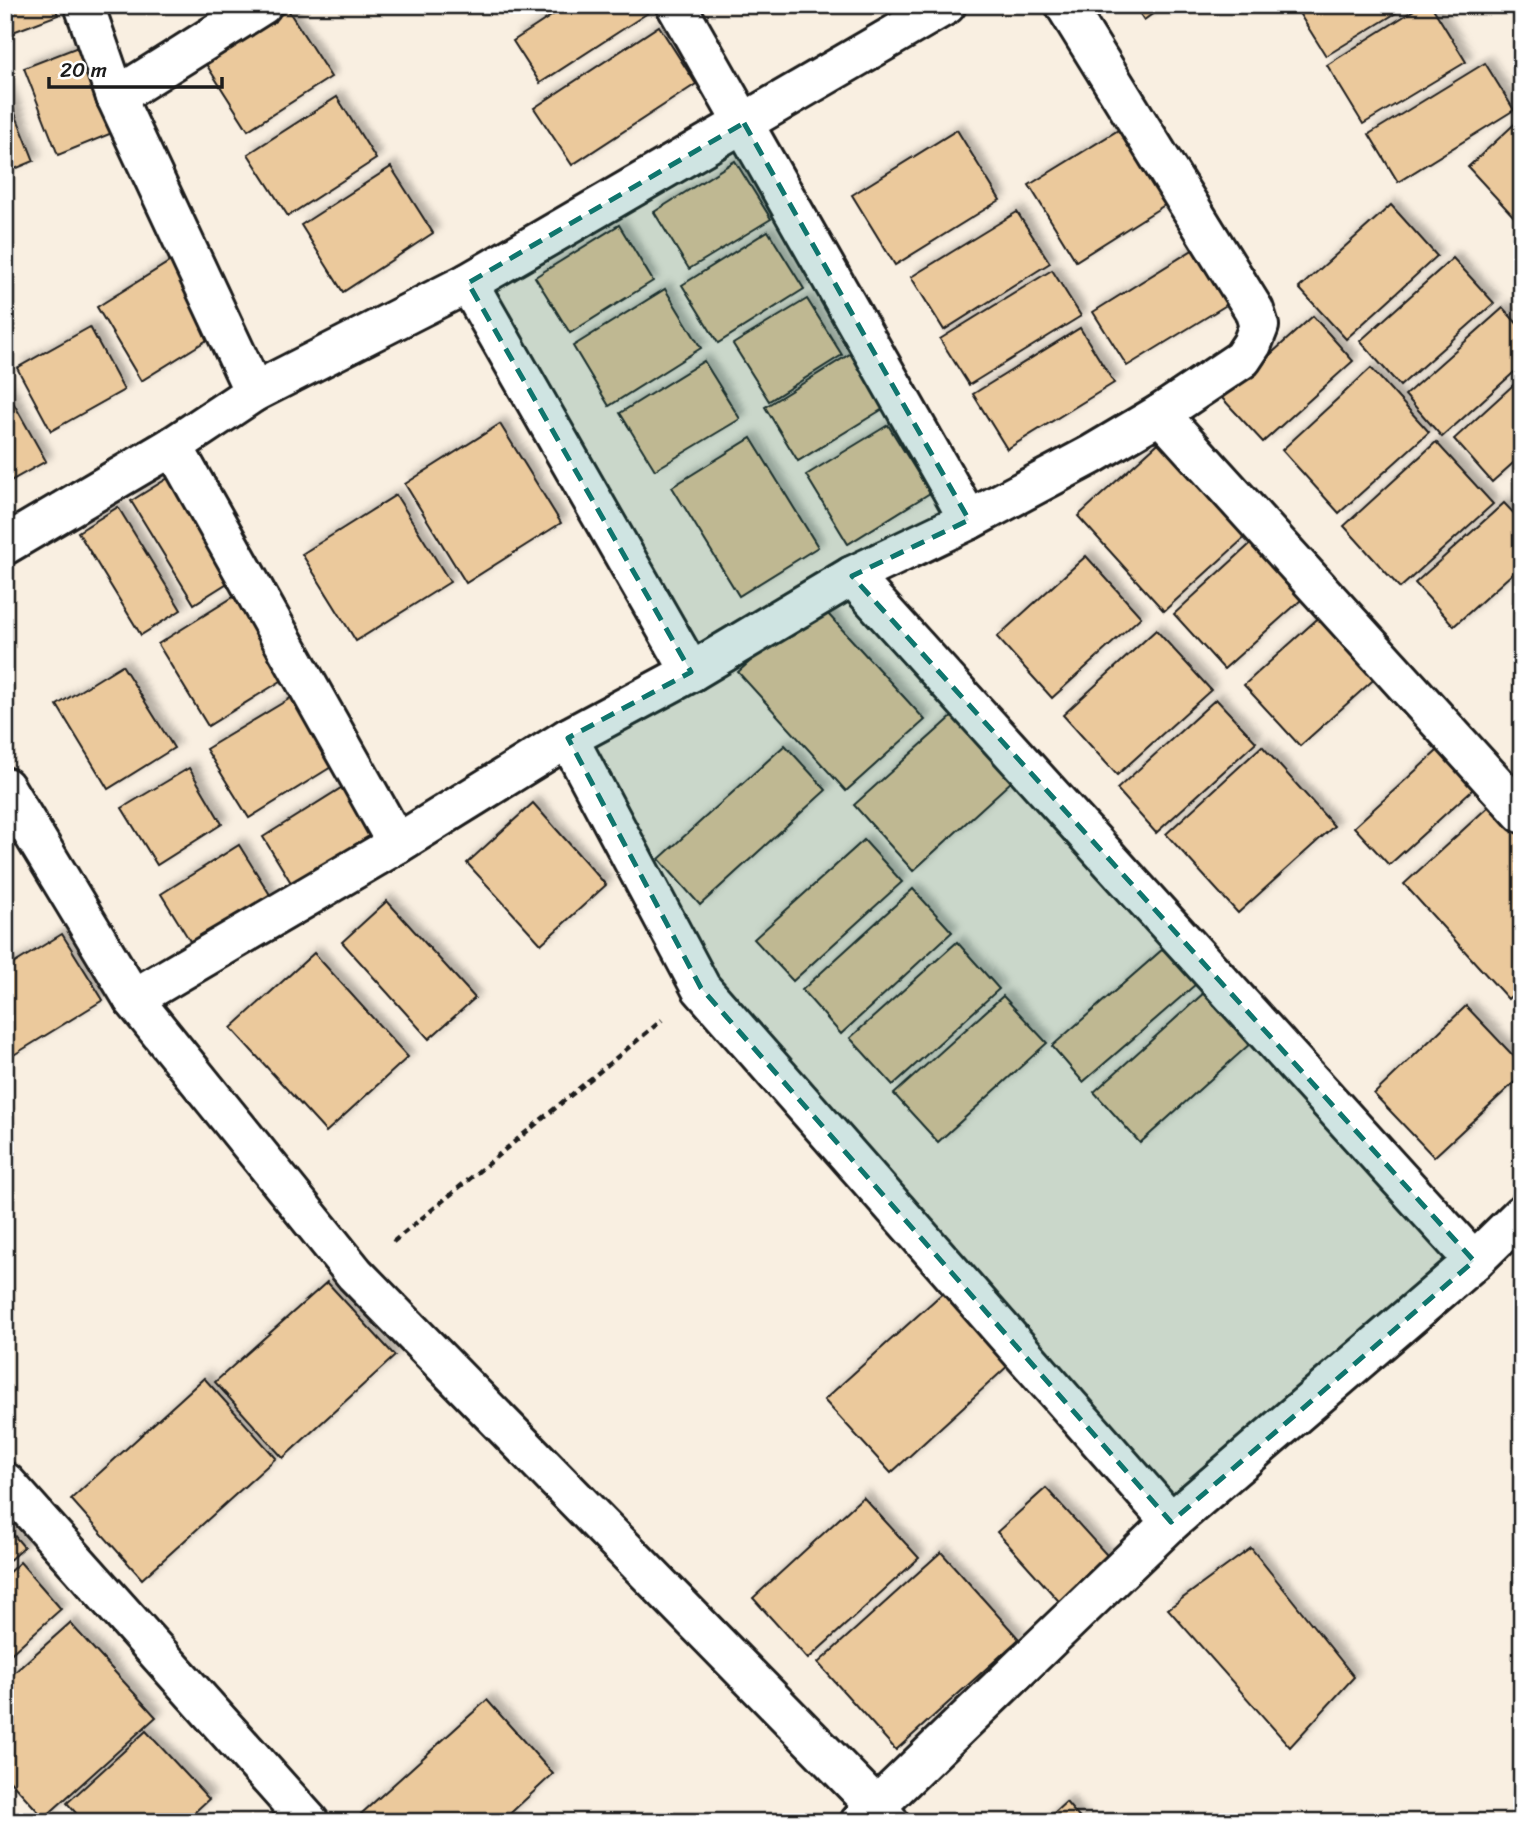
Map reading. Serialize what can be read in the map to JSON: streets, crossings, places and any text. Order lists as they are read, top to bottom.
{
  "scale_bar": "20 m"
}
